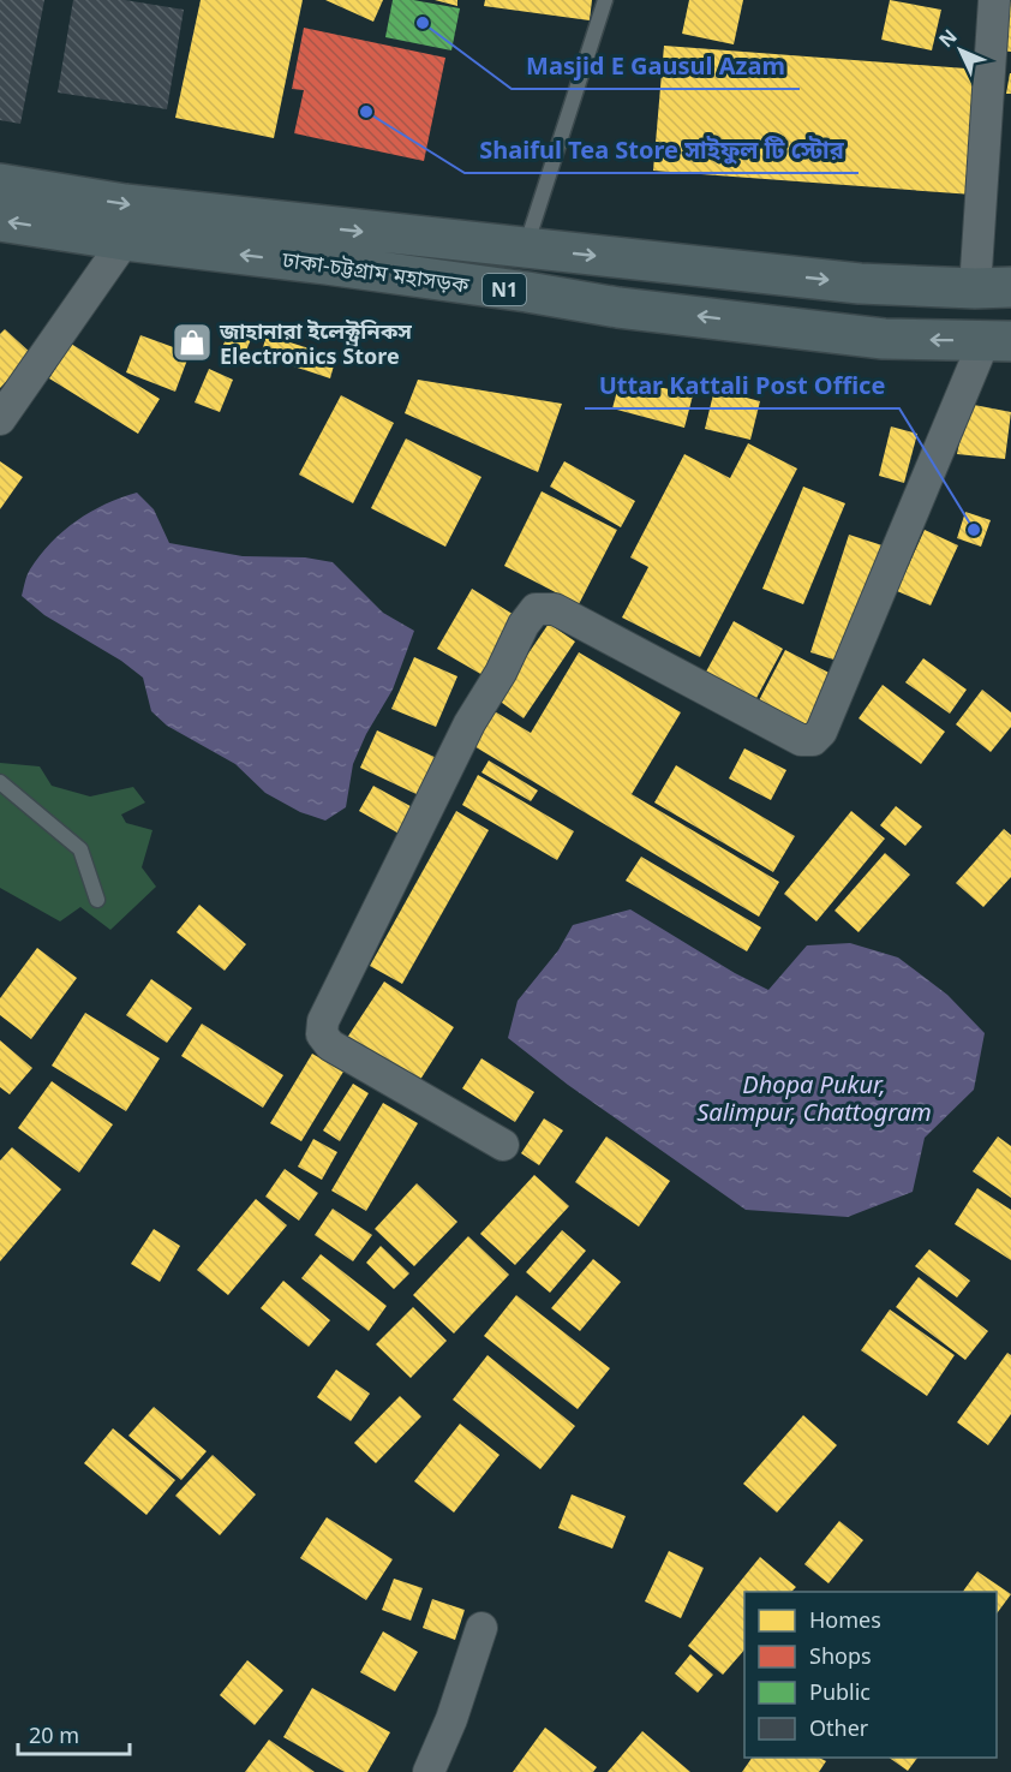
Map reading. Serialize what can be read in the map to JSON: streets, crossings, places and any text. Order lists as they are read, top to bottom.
{
  "streets": {
    "highway": ["ঢাকা-চট্টগ্রাম মহাসড়ক", "N1"]
  },
  "water": ["Dhopa Pukur, Salimpur, Chattogram"],
  "places": {
    "other": ["Masjid E Gausul Azam", "Shaiful Tea Store সাইফুল টি স্টোর", "Uttar Kattali Post Office"],
    "shop": ["জাহানারা ইলেক্ট্রনিকস Electronics Store"]
  },
  "legend": [
    "Homes",
    "Shops",
    "Public",
    "Other"
  ],
  "scale_bar": "20 m",
  "north": "top left"
}
